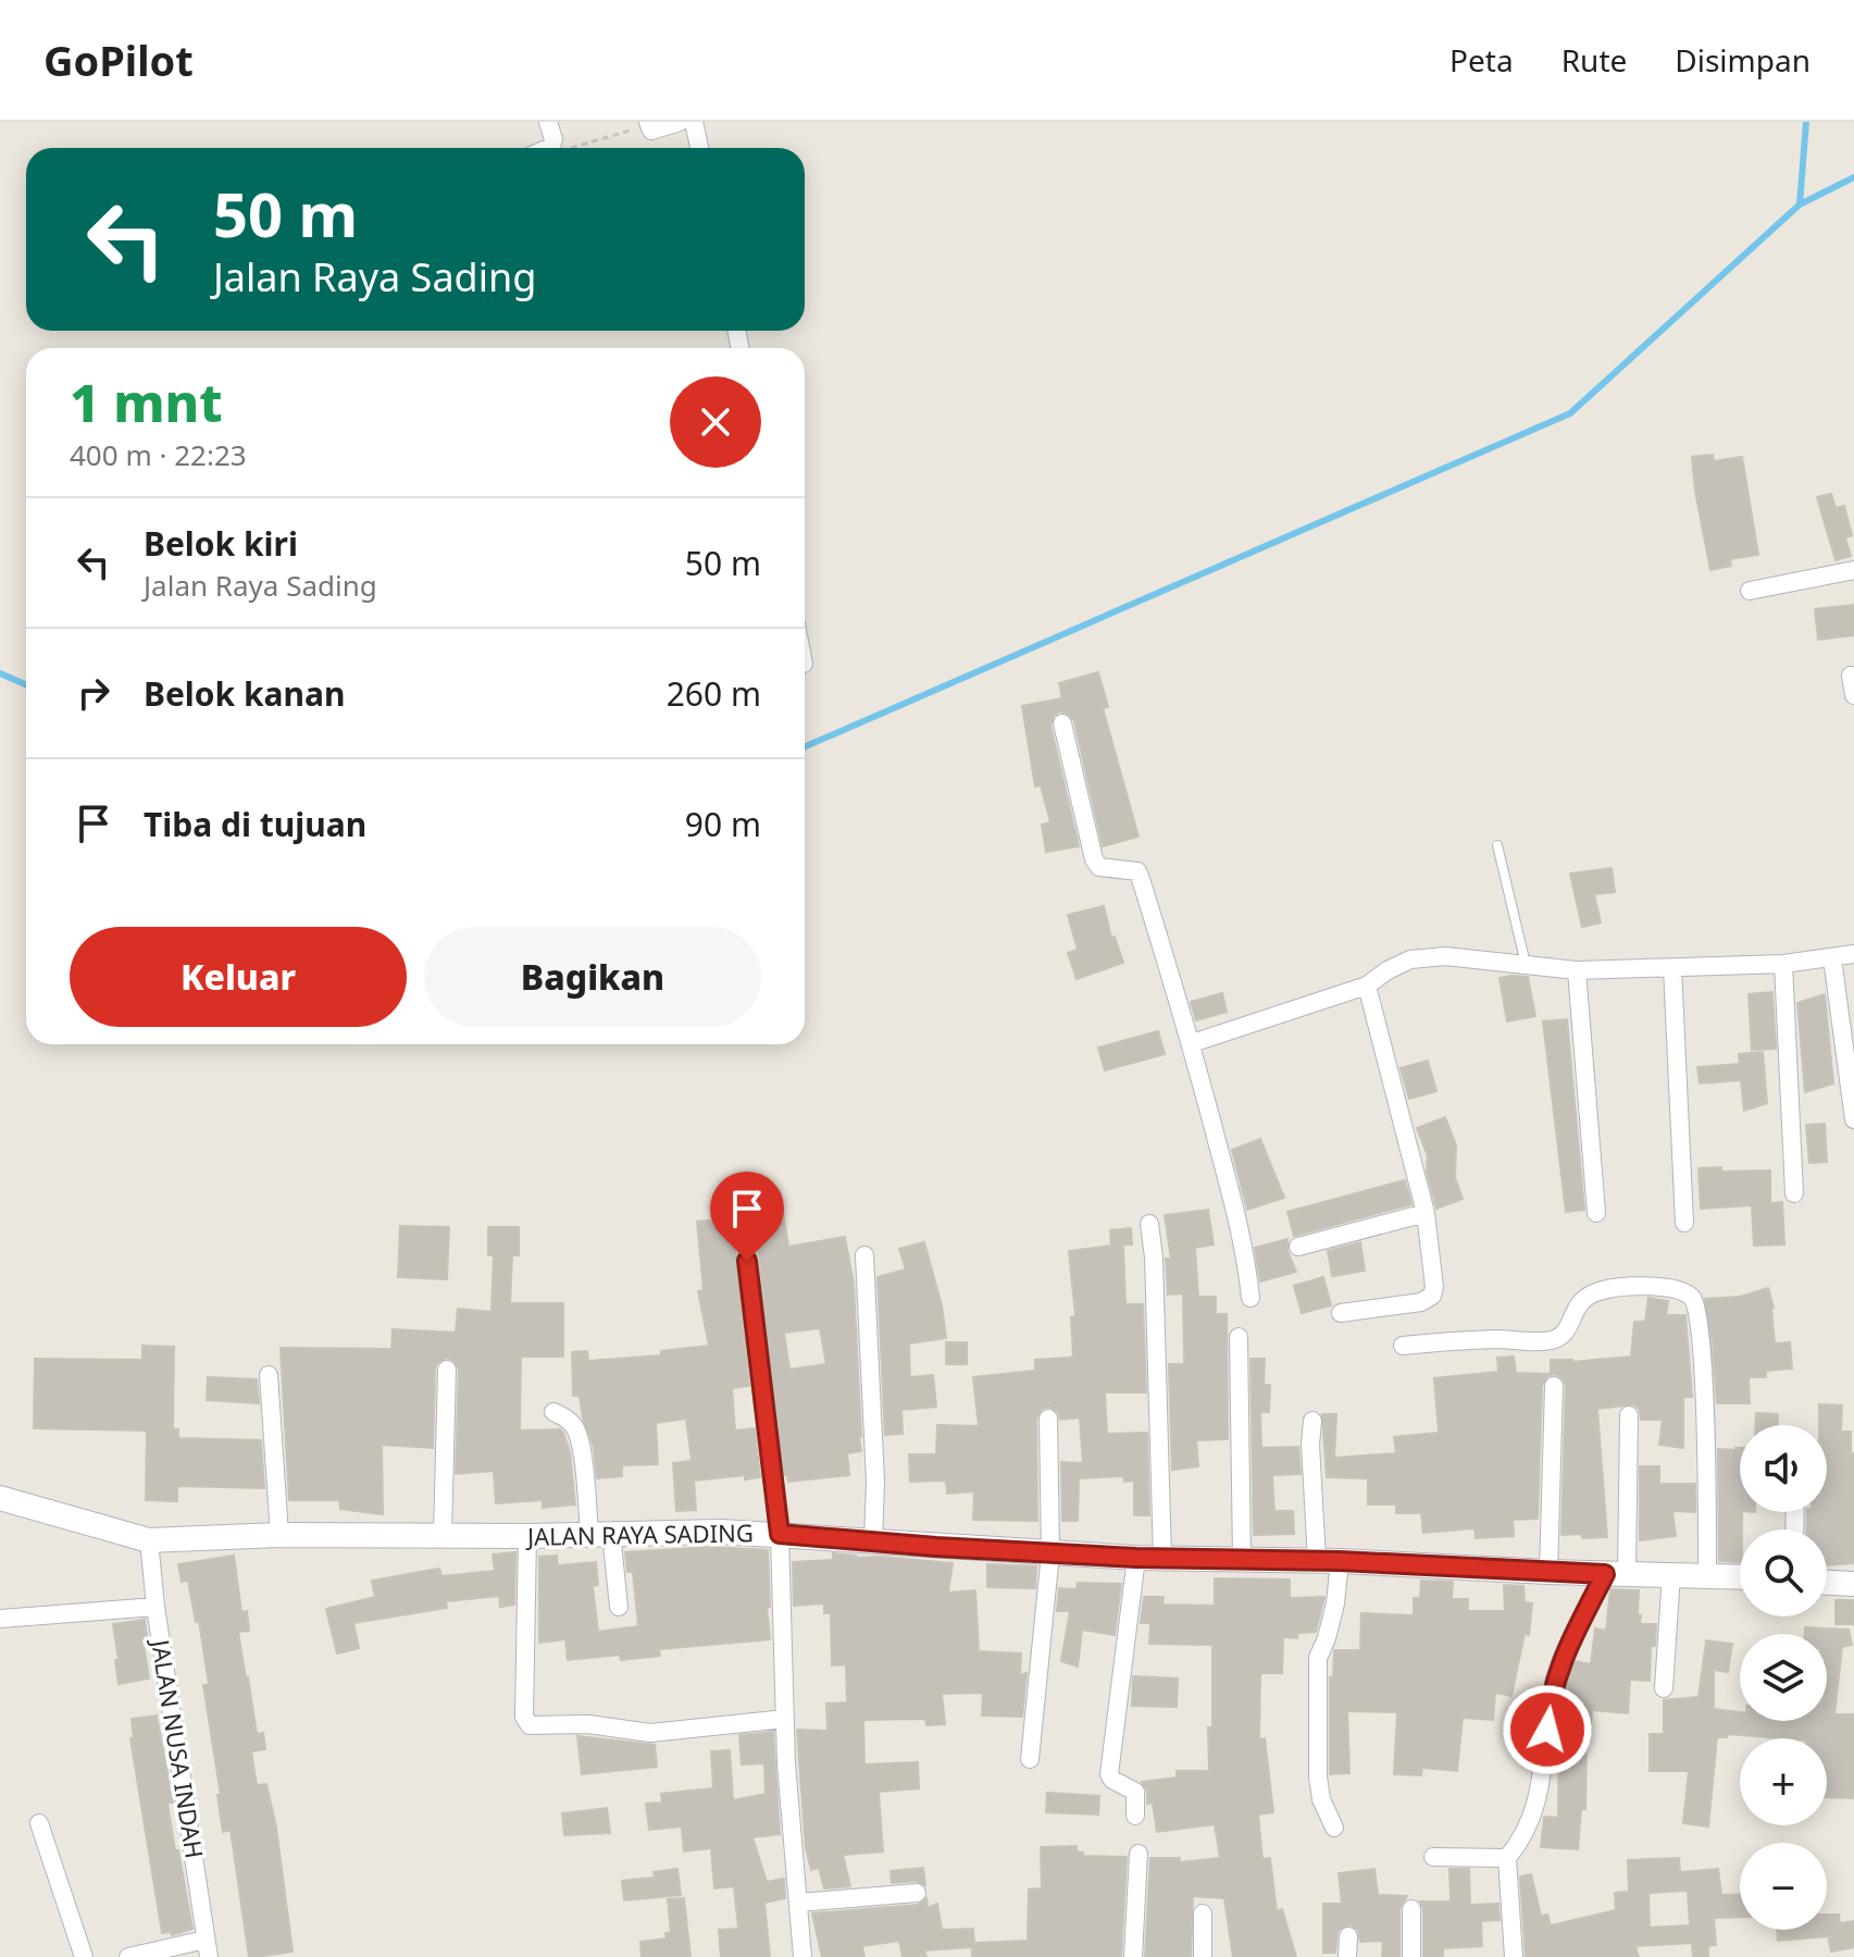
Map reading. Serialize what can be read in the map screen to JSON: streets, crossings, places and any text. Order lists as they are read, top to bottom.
{
  "streets": {
    "street": ["JALAN RAYA SADING", "JALAN NUSA INDAH"]
  },
  "crossings": [
    ["JALAN RAYA SADING", "JALAN NUSA INDAH"]
  ],
  "page": {
    "header": "GoPilot",
    "nav": ["Peta", "Rute", "Disimpan"],
    "turn": ["50 m", "Jalan Raya Sading"],
    "heading": ["1 mnt", "400 m · 22:23"],
    "list": [
      {
        "name": "Belok kiri",
        "note": "Jalan Raya Sading",
        "value": "50 m"
      },
      {
        "name": "Belok kanan",
        "value": "260 m"
      },
      {
        "name": "Tiba di tujuan",
        "value": "90 m"
      }
    ],
    "buttons": ["Keluar", "Bagikan"],
    "map_buttons": ["+", "−"]
  }
}
